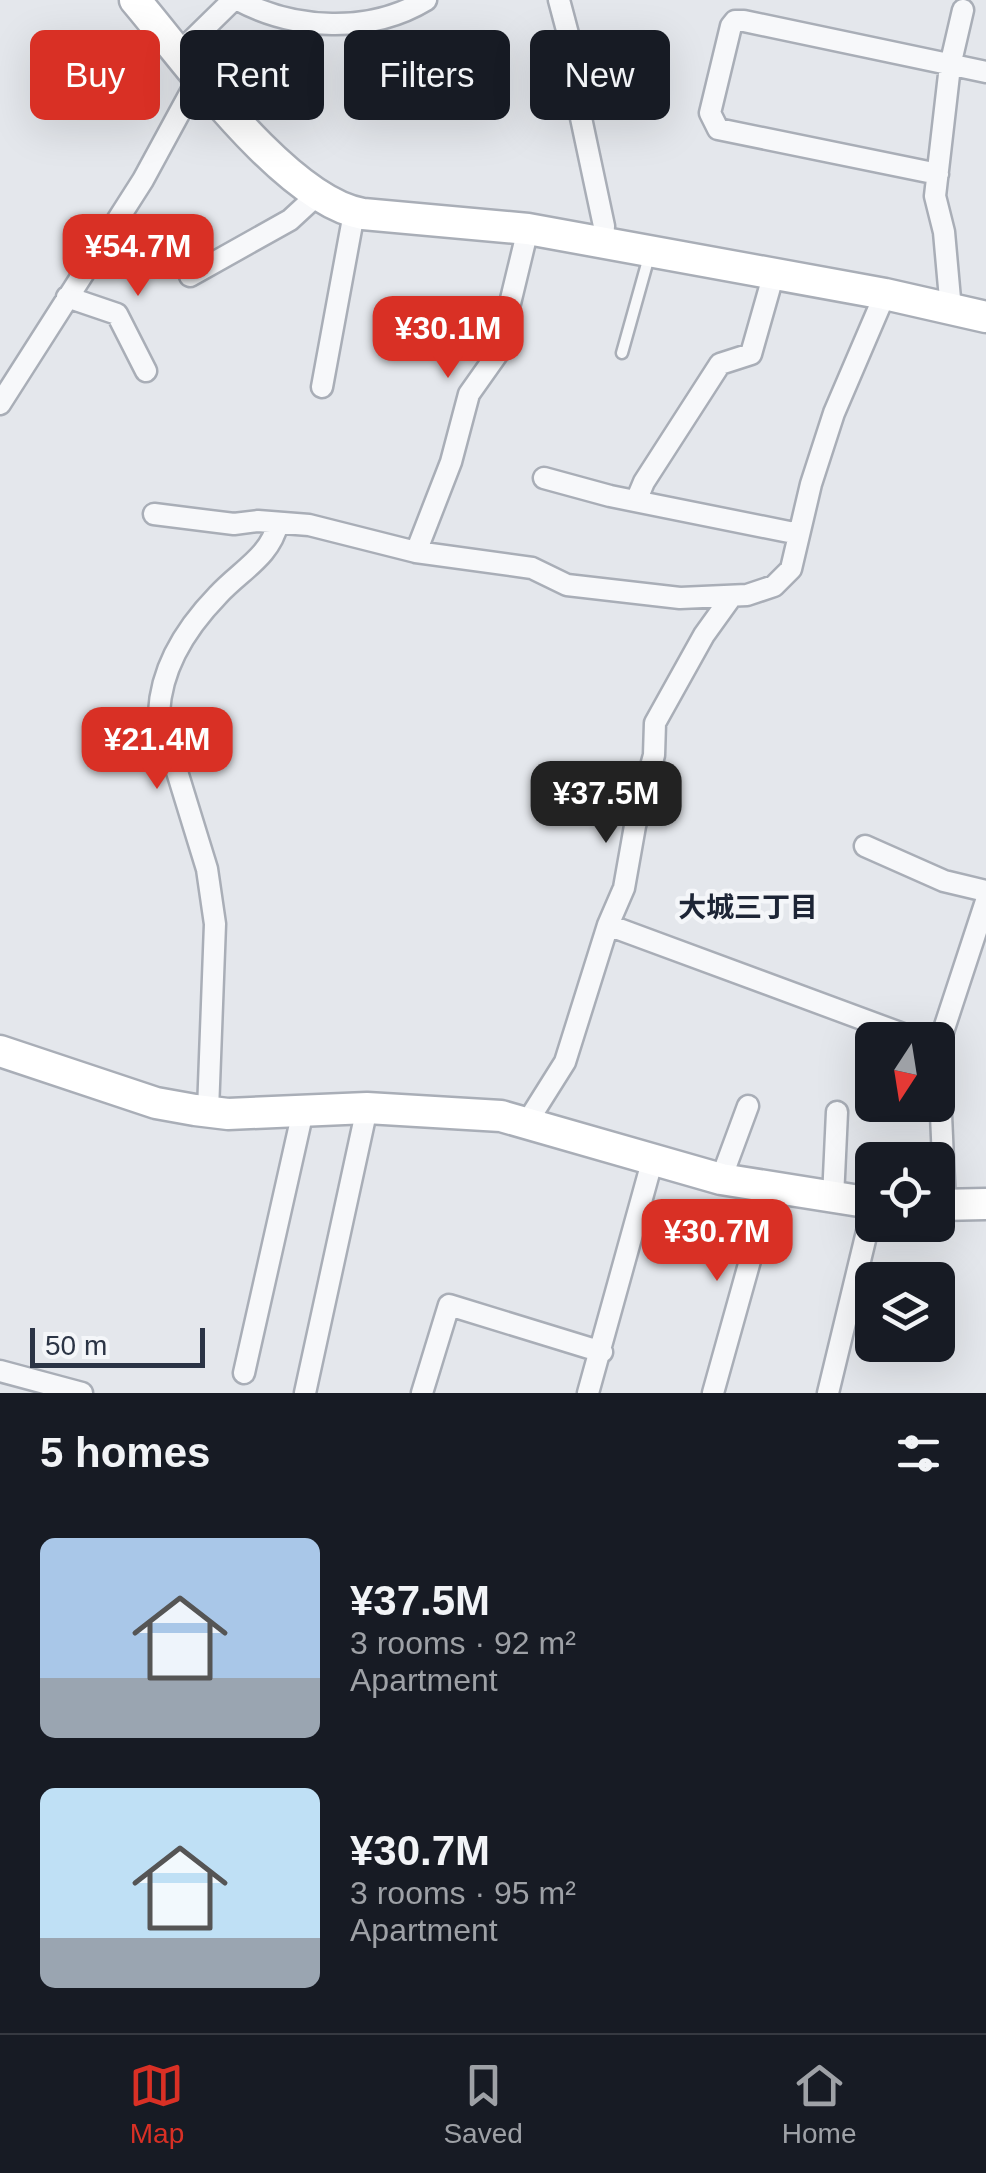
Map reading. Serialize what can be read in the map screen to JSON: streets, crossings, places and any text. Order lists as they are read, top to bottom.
{
  "districts": ["大城三丁目"],
  "scale_bar": "50 m",
  "north": "bottom",
  "page": {
    "chip": [
      "Buy",
      "Rent",
      "Filters",
      "New"
    ],
    "price": [
      "¥54.7M",
      "¥30.1M",
      "¥21.4M",
      "¥37.5M",
      "¥30.7M"
    ],
    "scale": "50 m",
    "heading": "5 homes",
    "list": [
      {
        "name": "¥37.5M",
        "note": "3 rooms · 92 m² · Apartment"
      },
      {
        "name": "¥30.7M",
        "note": "3 rooms · 95 m² · Apartment"
      }
    ],
    "tabs": ["Map", "Saved", "Home"]
  }
}
